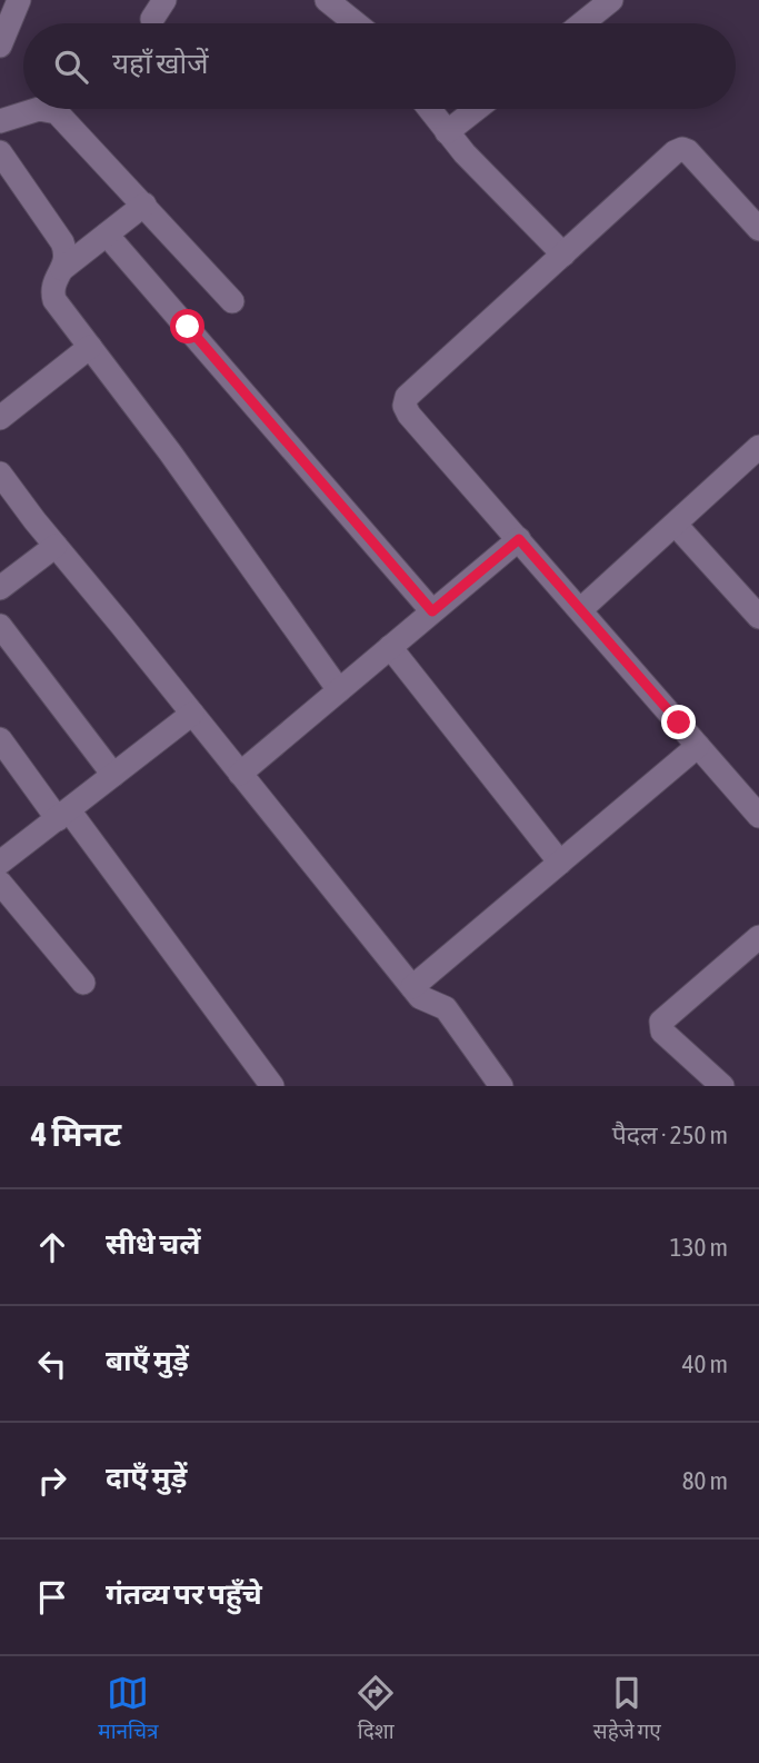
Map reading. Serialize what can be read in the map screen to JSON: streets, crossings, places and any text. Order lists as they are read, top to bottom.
{
  "page": {
    "search": "यहाँ खोजें",
    "heading": ["4 मिनट", "पैदल · 250 m"],
    "list": [
      ["सीधे चलें", "130 m"],
      ["बाएँ मुड़ें", "40 m"],
      ["दाएँ मुड़ें", "80 m"],
      "गंतव्य पर पहुँचे"
    ],
    "nav": ["मानचित्र", "दिशा", "सहेजे गए"]
  }
}
